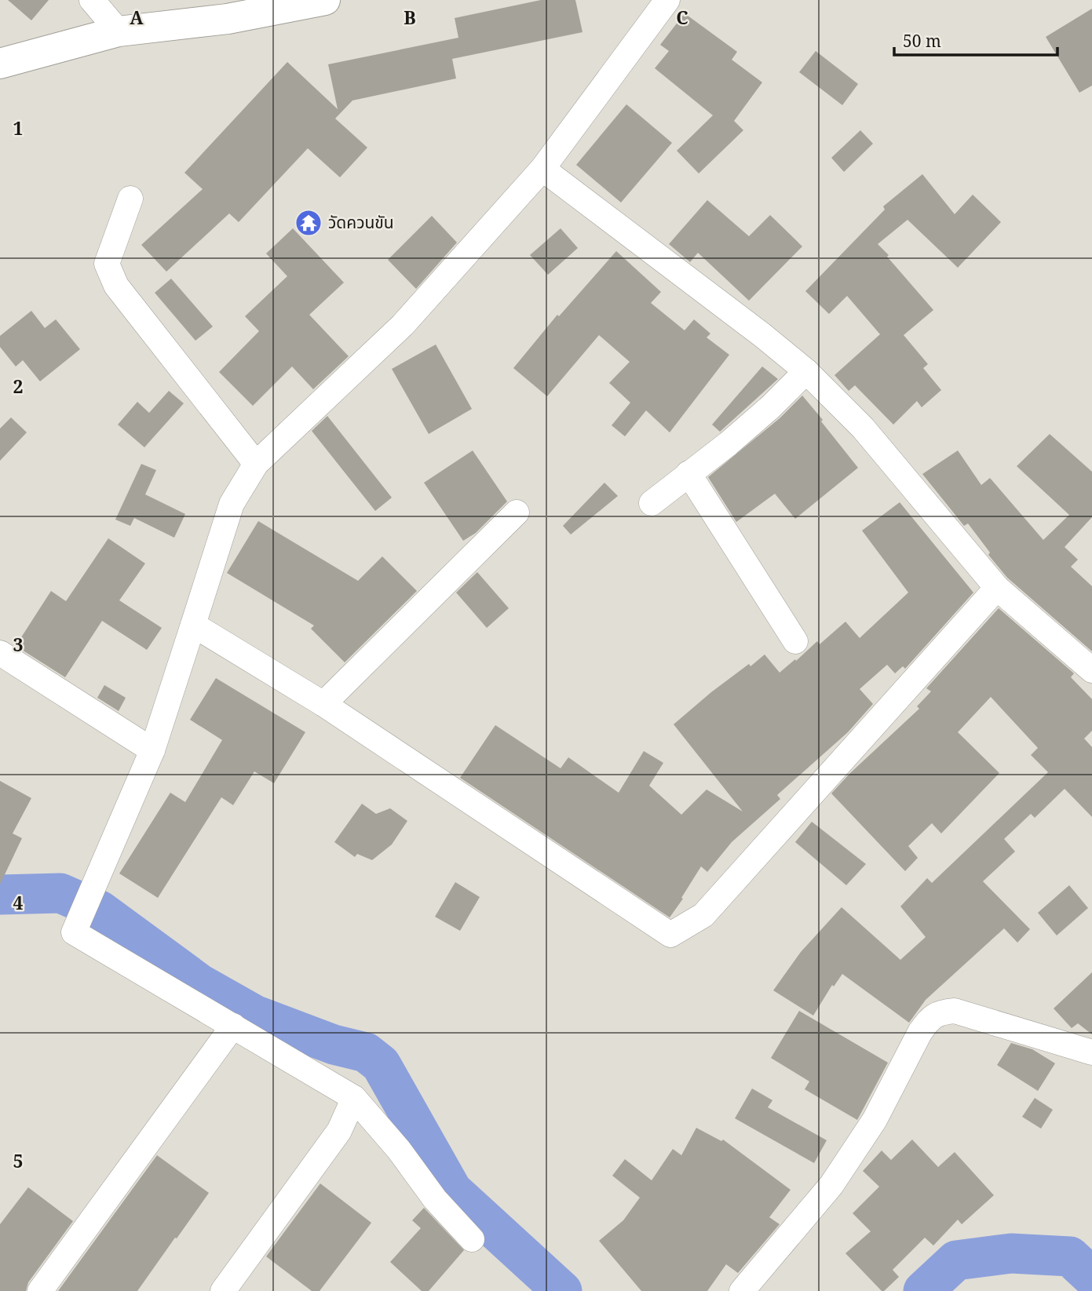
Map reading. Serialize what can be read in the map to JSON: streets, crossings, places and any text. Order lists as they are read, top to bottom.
{
  "places": {
    "temple": ["วัดควนขัน"]
  },
  "scale_bar": "50 m",
  "grid": {
    "columns": ["A", "B", "C"],
    "rows": [
      "1",
      "2",
      "3",
      "4",
      "5"
    ]
  }
}
